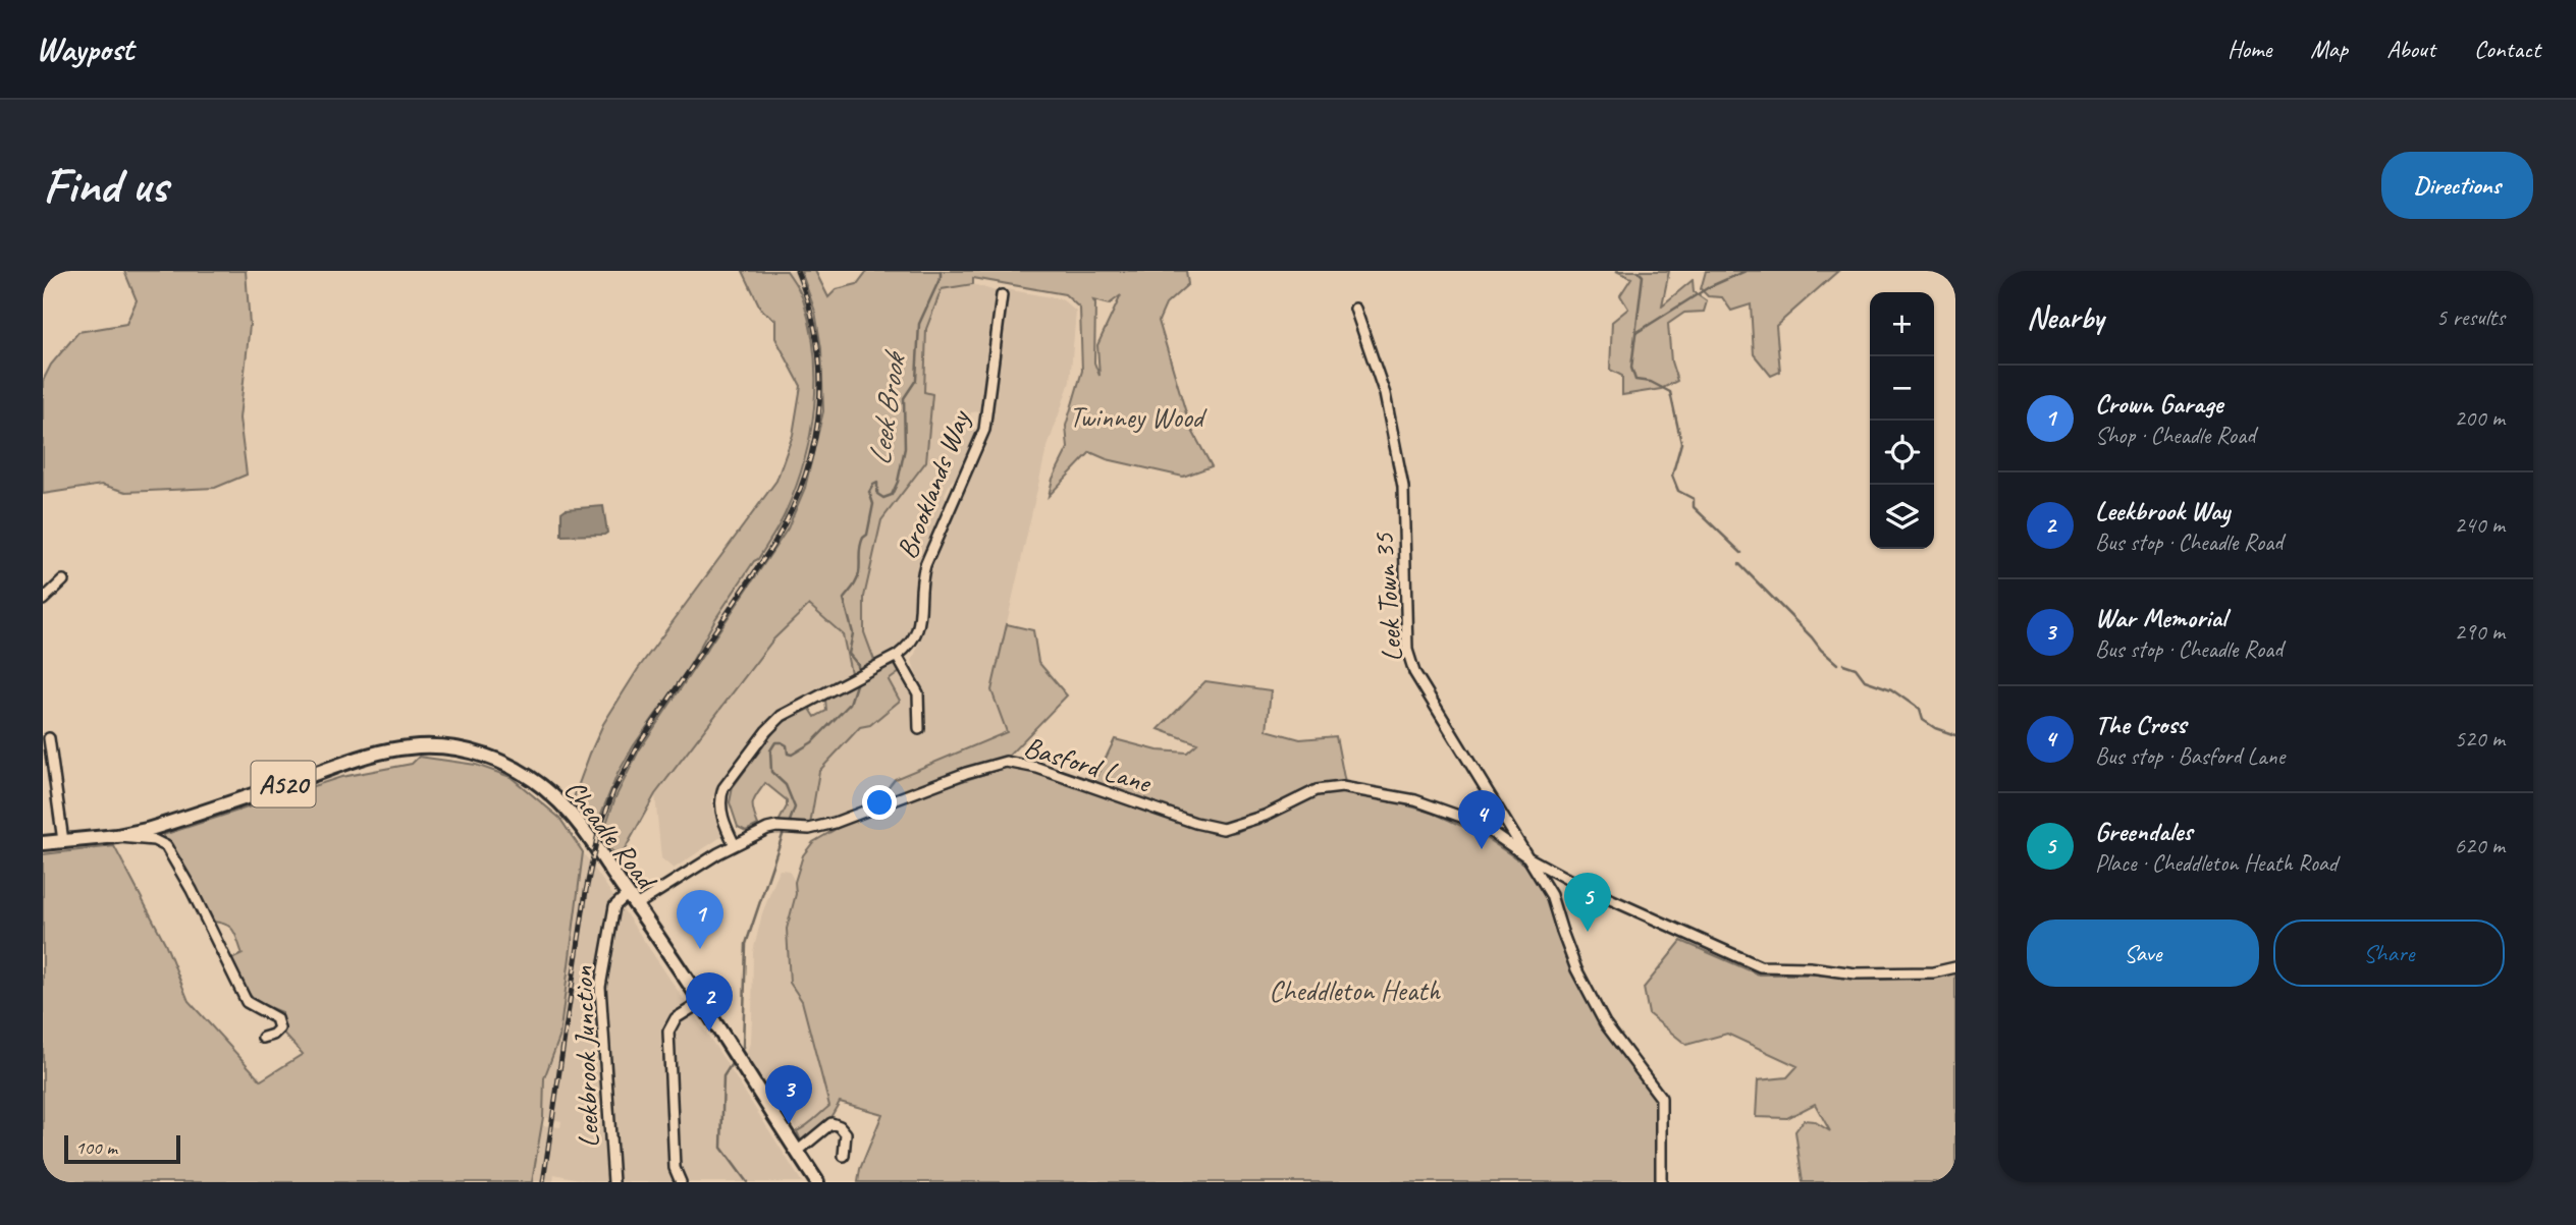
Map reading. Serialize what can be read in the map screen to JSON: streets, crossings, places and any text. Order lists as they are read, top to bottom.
{
  "streets": {
    "highway": ["A520", "Cheadle Road"],
    "street": [
      "Brooklands Way",
      "Leek Town 35",
      "Basford Lane",
      "Leekbrook Junction"
    ]
  },
  "crossings": [
    ["Brooklands Way", "Basford Lane"],
    ["Leek Town 35", "Basford Lane"],
    ["Basford Lane", "Cheadle Road"],
    ["A520", "Cheadle Road"],
    ["Cheadle Road", "Leekbrook Junction"]
  ],
  "water": ["Leek Brook"],
  "parks": ["Twinney Wood", "Cheddleton Heath"],
  "scale_bar": "100 m",
  "page": {
    "header": "Waypost",
    "nav": [
      "Home",
      "Map",
      "About",
      "Contact"
    ],
    "buttons": [
      "Directions",
      ["Save", "Share"]
    ],
    "title": "Find us",
    "heading": ["Nearby", "5 results"],
    "map_buttons": ["+", "−"],
    "list": [
      {
        "mark": "1",
        "name": "Crown Garage",
        "note": "Shop · Cheadle Road",
        "value": "200 m"
      },
      {
        "mark": "2",
        "name": "Leekbrook Way",
        "note": "Bus stop · Cheadle Road",
        "value": "240 m"
      },
      {
        "mark": "3",
        "name": "War Memorial",
        "note": "Bus stop · Cheadle Road",
        "value": "290 m"
      },
      {
        "mark": "4",
        "name": "The Cross",
        "note": "Bus stop · Basford Lane",
        "value": "520 m"
      },
      {
        "mark": "5",
        "name": "Greendales",
        "note": "Place · Cheddleton Heath Road",
        "value": "620 m"
      }
    ],
    "pins": [
      "4",
      "5",
      "1",
      "2",
      "3"
    ],
    "scale": "100 m"
  }
}
